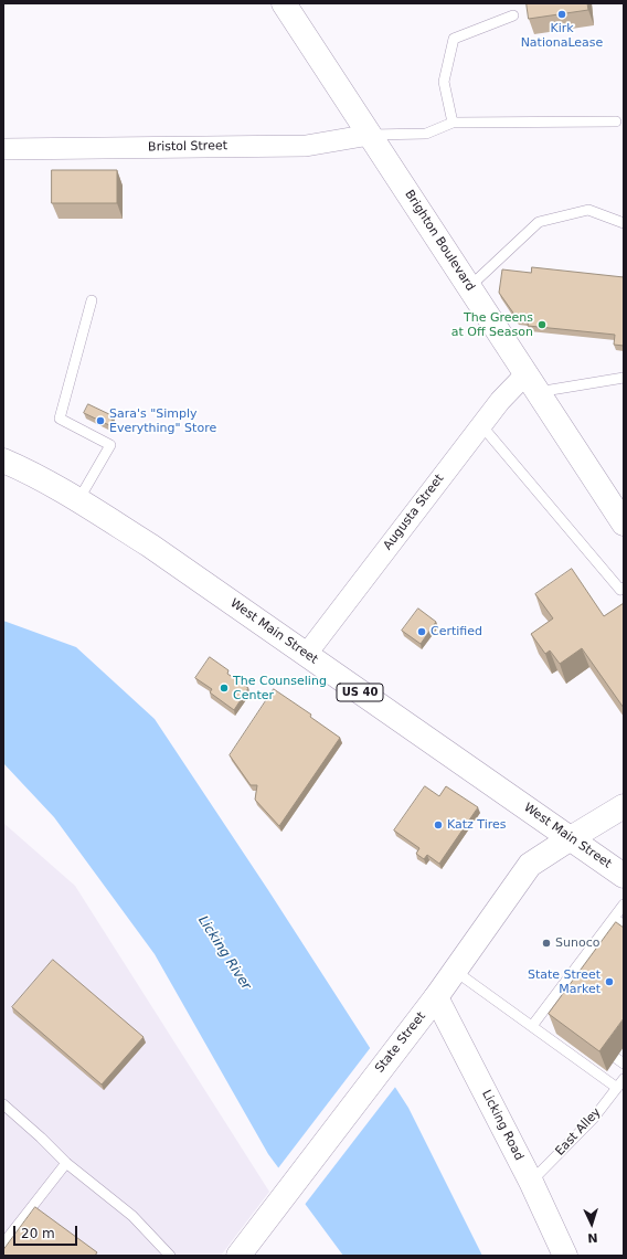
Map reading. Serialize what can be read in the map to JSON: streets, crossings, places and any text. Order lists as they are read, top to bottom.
{
  "streets": {
    "main road": [
      "Brighton Boulevard",
      "West Main Street",
      "US 40",
      "State Street",
      "Licking Road"
    ],
    "street": ["Bristol Street", "Augusta Street"],
    "lane": ["East Alley"]
  },
  "crossings": [
    ["Bristol Street", "Brighton Boulevard"],
    ["Brighton Boulevard", "Augusta Street"],
    ["Augusta Street", "West Main Street"],
    ["West Main Street", "State Street"],
    ["State Street", "Licking Road"],
    ["Licking Road", "East Alley"]
  ],
  "water": ["Licking River"],
  "places": [
    "Kirk NationaLease",
    "The Greens at Off Season",
    "Sara's \"Simply Everything\" Store",
    "Certified",
    "The Counseling Center",
    "Katz Tires",
    "Sunoco",
    "State Street Market"
  ],
  "scale_bar": "20 m",
  "north": "bottom"
}
